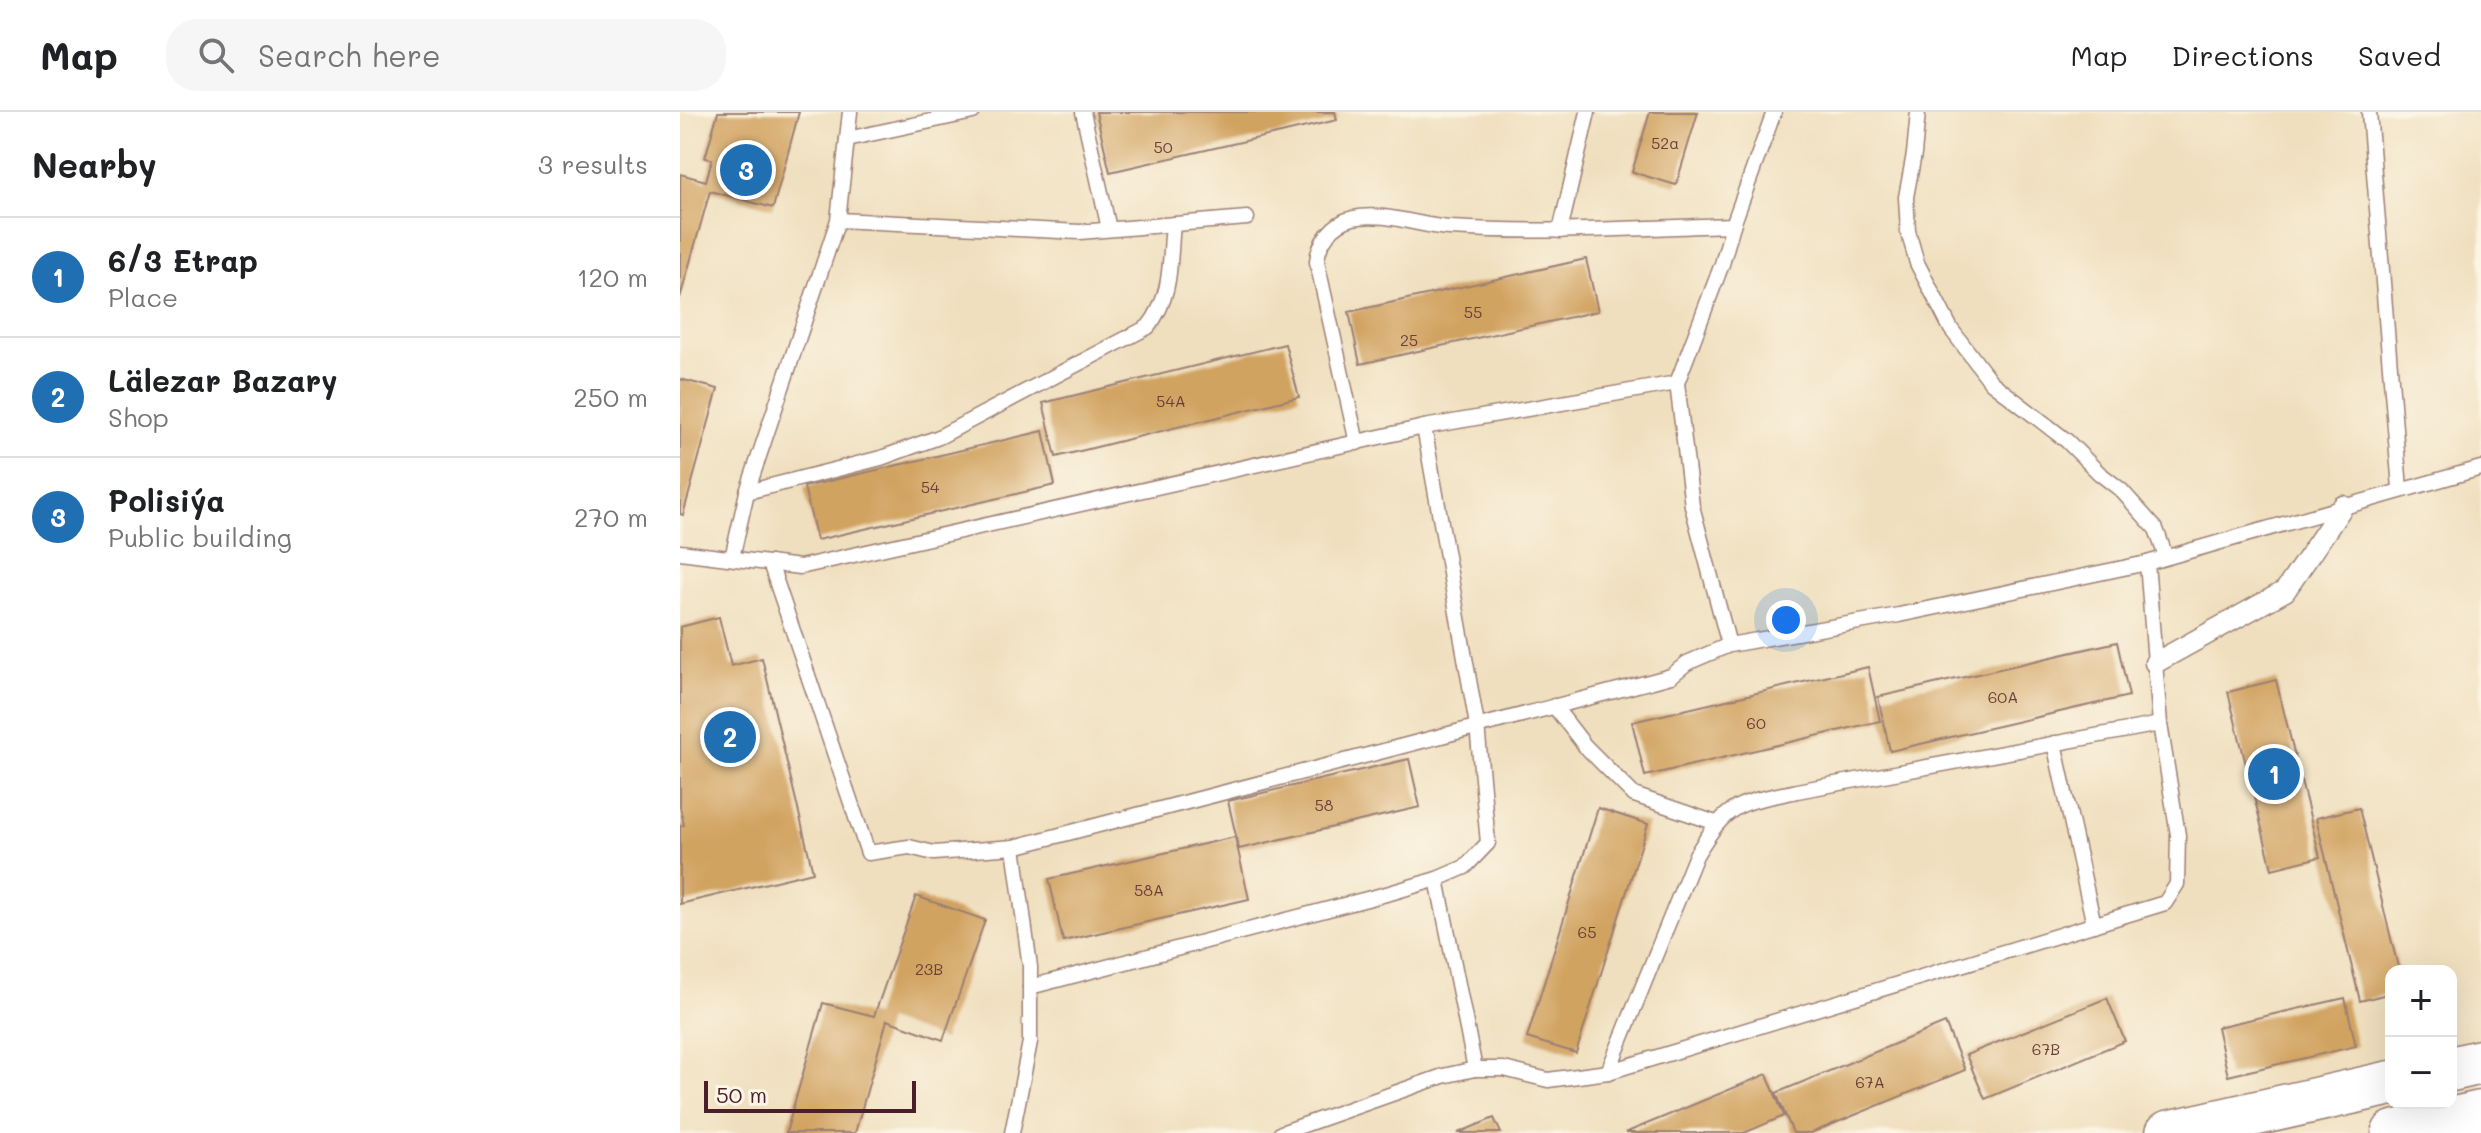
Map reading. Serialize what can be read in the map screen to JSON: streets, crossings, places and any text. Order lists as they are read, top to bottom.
{
  "house_numbers": [
    "52a",
    "50",
    "55",
    "25",
    "54A",
    "54",
    "60A",
    "60",
    "58",
    "58A",
    "65",
    "23B",
    "67B",
    "67A"
  ],
  "scale_bar": "50 m",
  "page": {
    "header": "Map",
    "search": "Search here",
    "nav": ["Map", "Directions", "Saved"],
    "heading": ["Nearby", "3 results"],
    "pins": ["3", "2", "1"],
    "list": [
      {
        "mark": "1",
        "name": "6/3 Etrap",
        "note": "Place",
        "value": "120 m"
      },
      {
        "mark": "2",
        "name": "Lälezar Bazary",
        "note": "Shop",
        "value": "250 m"
      },
      {
        "mark": "3",
        "name": "Polisiýa",
        "note": "Public building",
        "value": "270 m"
      }
    ],
    "map_buttons": ["+", "−"],
    "scale": "50 m"
  }
}
